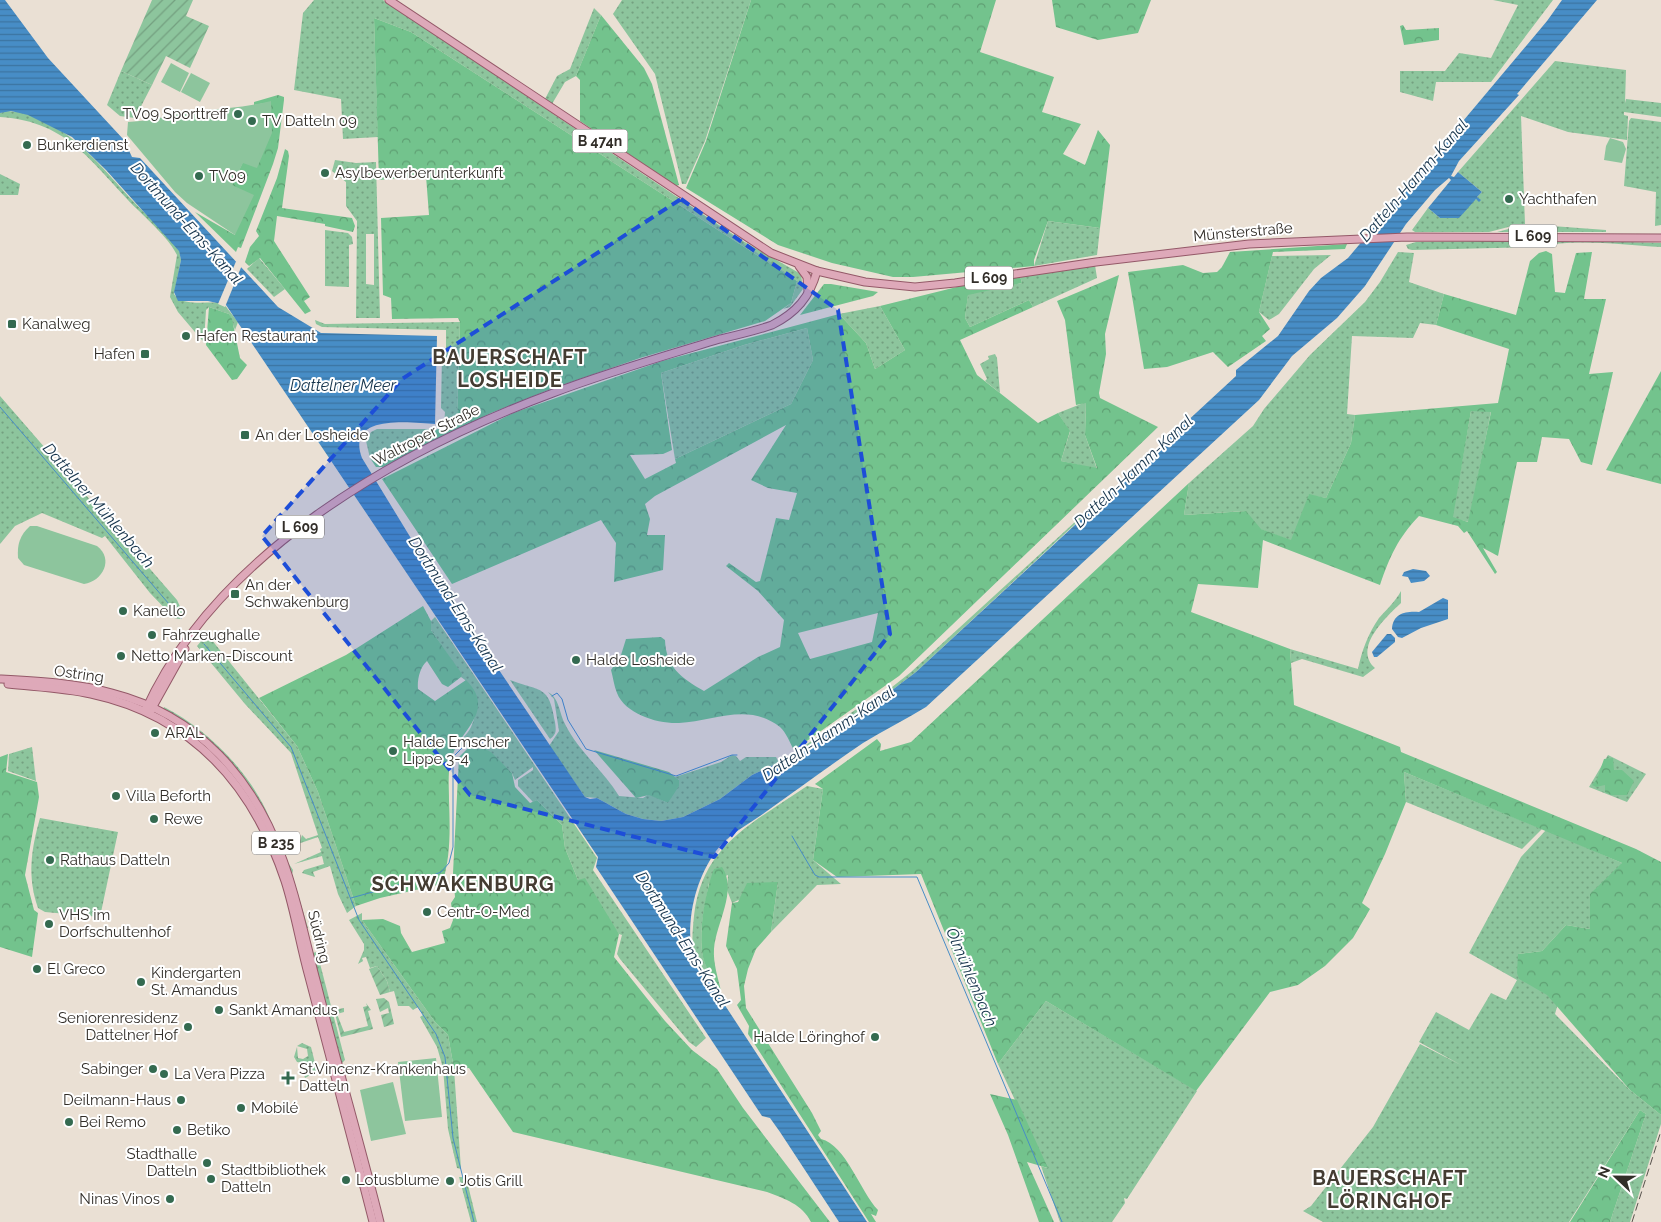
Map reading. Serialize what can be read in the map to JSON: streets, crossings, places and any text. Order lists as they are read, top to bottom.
{
  "streets": {
    "main road": [
      "B 474n",
      "Münsterstraße",
      "L 609",
      "Waltroper Straße",
      "Ostring",
      "B 235",
      "Südring"
    ]
  },
  "crossings": [
    ["B 474n", "Münsterstraße"],
    ["B 474n", "Waltroper Straße"],
    ["Münsterstraße", "Waltroper Straße"],
    ["Waltroper Straße", "Ostring"],
    ["Waltroper Straße", "Südring"],
    ["Ostring", "Südring"]
  ],
  "districts": ["BAUERSCHAFT LOSHEIDE", "SCHWAKENBURG", "BAUERSCHAFT LÖRINGHOF"],
  "water": [
    "Datteln-Hamm-Kanal",
    "Dortmund-Ems-Kanal",
    "Dattelner Meer",
    "Dattelner Mühlenbach",
    "Ölmühlenbach"
  ],
  "places": {
    "other": [
      "TV09 Sporttreff",
      "TV Datteln 09",
      "Bunkerdienst",
      "Asylbewerberunterkunft",
      "TV09",
      "Yachthafen",
      "Hafen Restaurant",
      "Kanello",
      "Fahrzeughalle",
      "Netto Marken-Discount",
      "Halde Losheide",
      "ARAL",
      "Halde Emscher Lippe 3-4",
      "Villa Beforth",
      "Rewe",
      "Rathaus Datteln",
      "Centr-O-Med",
      "VHS im Dorfschultenhof",
      "El Greco",
      "Kindergarten St. Amandus",
      "Sankt Amandus",
      "Seniorenresidenz Dattelner Hof",
      "Halde Löringhof",
      "Sabinger",
      "La Vera Pizza",
      "Deilmann-Haus",
      "Mobilé",
      "Bei Remo",
      "Betiko",
      "Stadthalle Datteln",
      "Stadtbibliothek Datteln",
      "Lotusblume",
      "Jotis Grill",
      "Ninas Vinos"
    ],
    "transit": [
      "Kanalweg",
      "Hafen",
      "An der Losheide",
      "An der Schwakenburg"
    ],
    "health": ["St.Vincenz-Krankenhaus Datteln"]
  },
  "north": "left"
}
